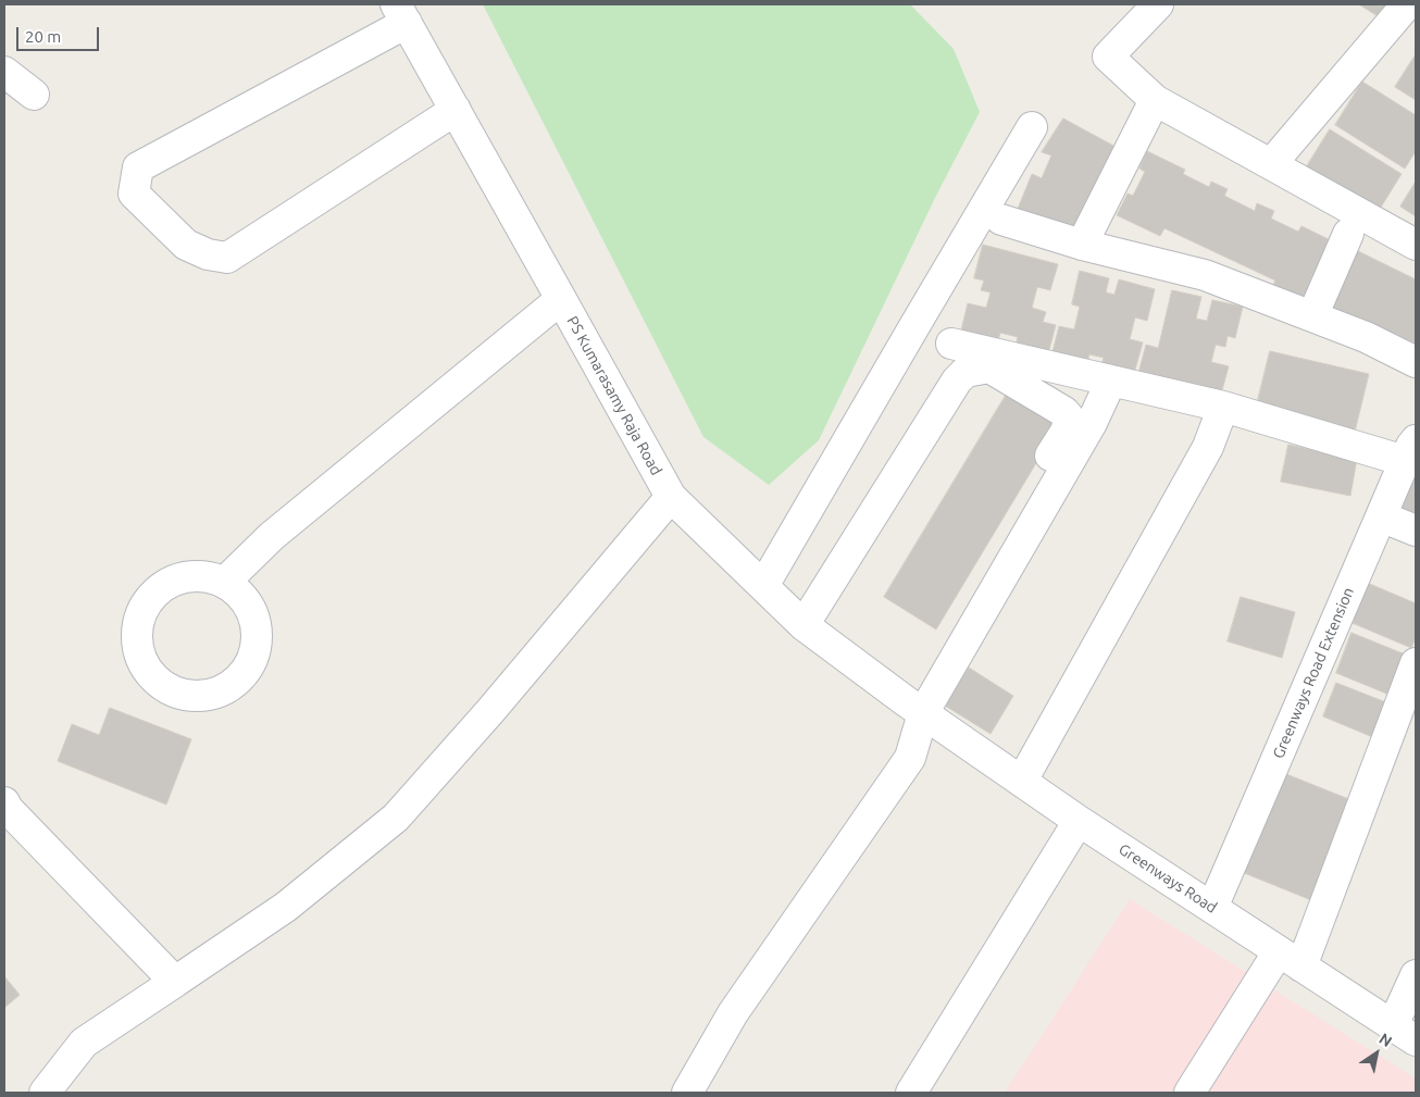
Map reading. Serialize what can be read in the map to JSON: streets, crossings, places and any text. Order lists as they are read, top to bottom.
{
  "streets": {
    "street": ["PS Kumarasamy Raja Road", "Greenways Road Extension", "Greenways Road"]
  },
  "crossings": [
    ["PS Kumarasamy Raja Road", "Greenways Road"],
    ["Greenways Road Extension", "Greenways Road"]
  ],
  "scale_bar": "20 m",
  "north": "top right"
}
